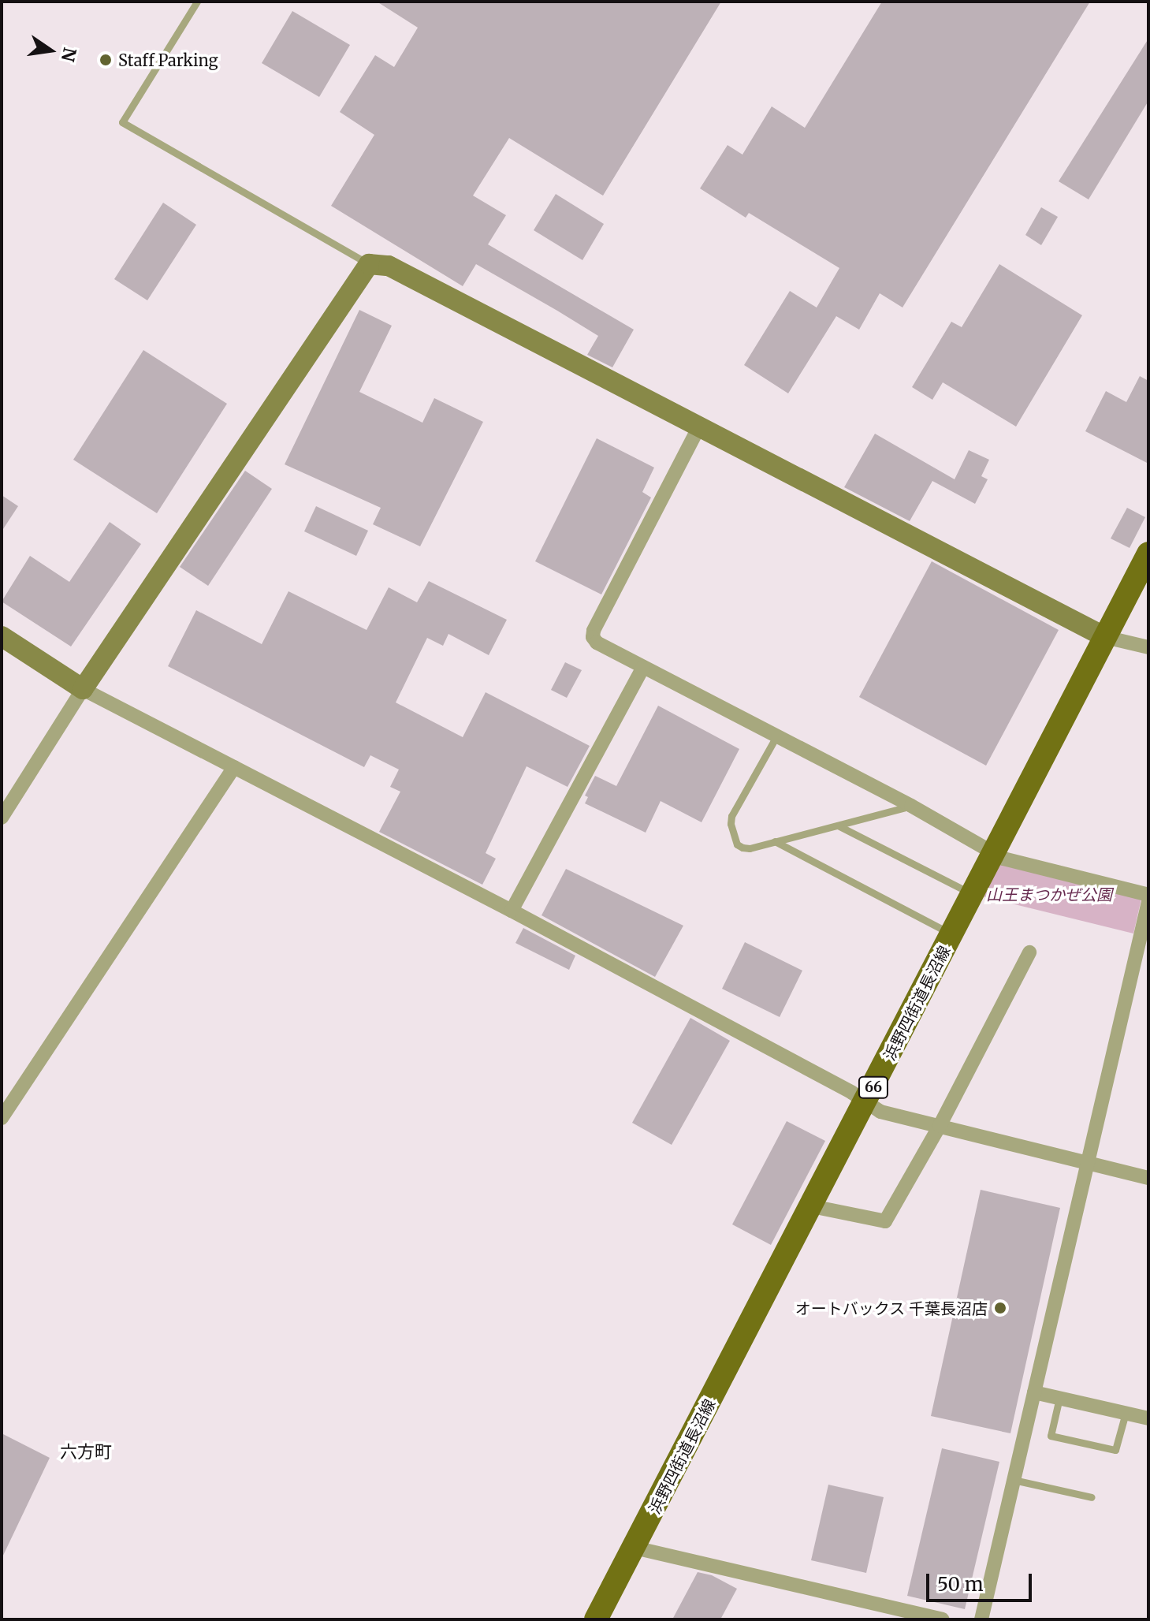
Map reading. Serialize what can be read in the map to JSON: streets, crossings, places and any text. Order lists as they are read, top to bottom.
{
  "streets": {
    "main road": ["浜野四街道長沼線", "66"]
  },
  "districts": ["六方町"],
  "parks": ["山王まつかぜ公園"],
  "places": ["Staff Parking", "オートバックス 千葉長沼店"],
  "scale_bar": "50 m",
  "north": "right"
}
